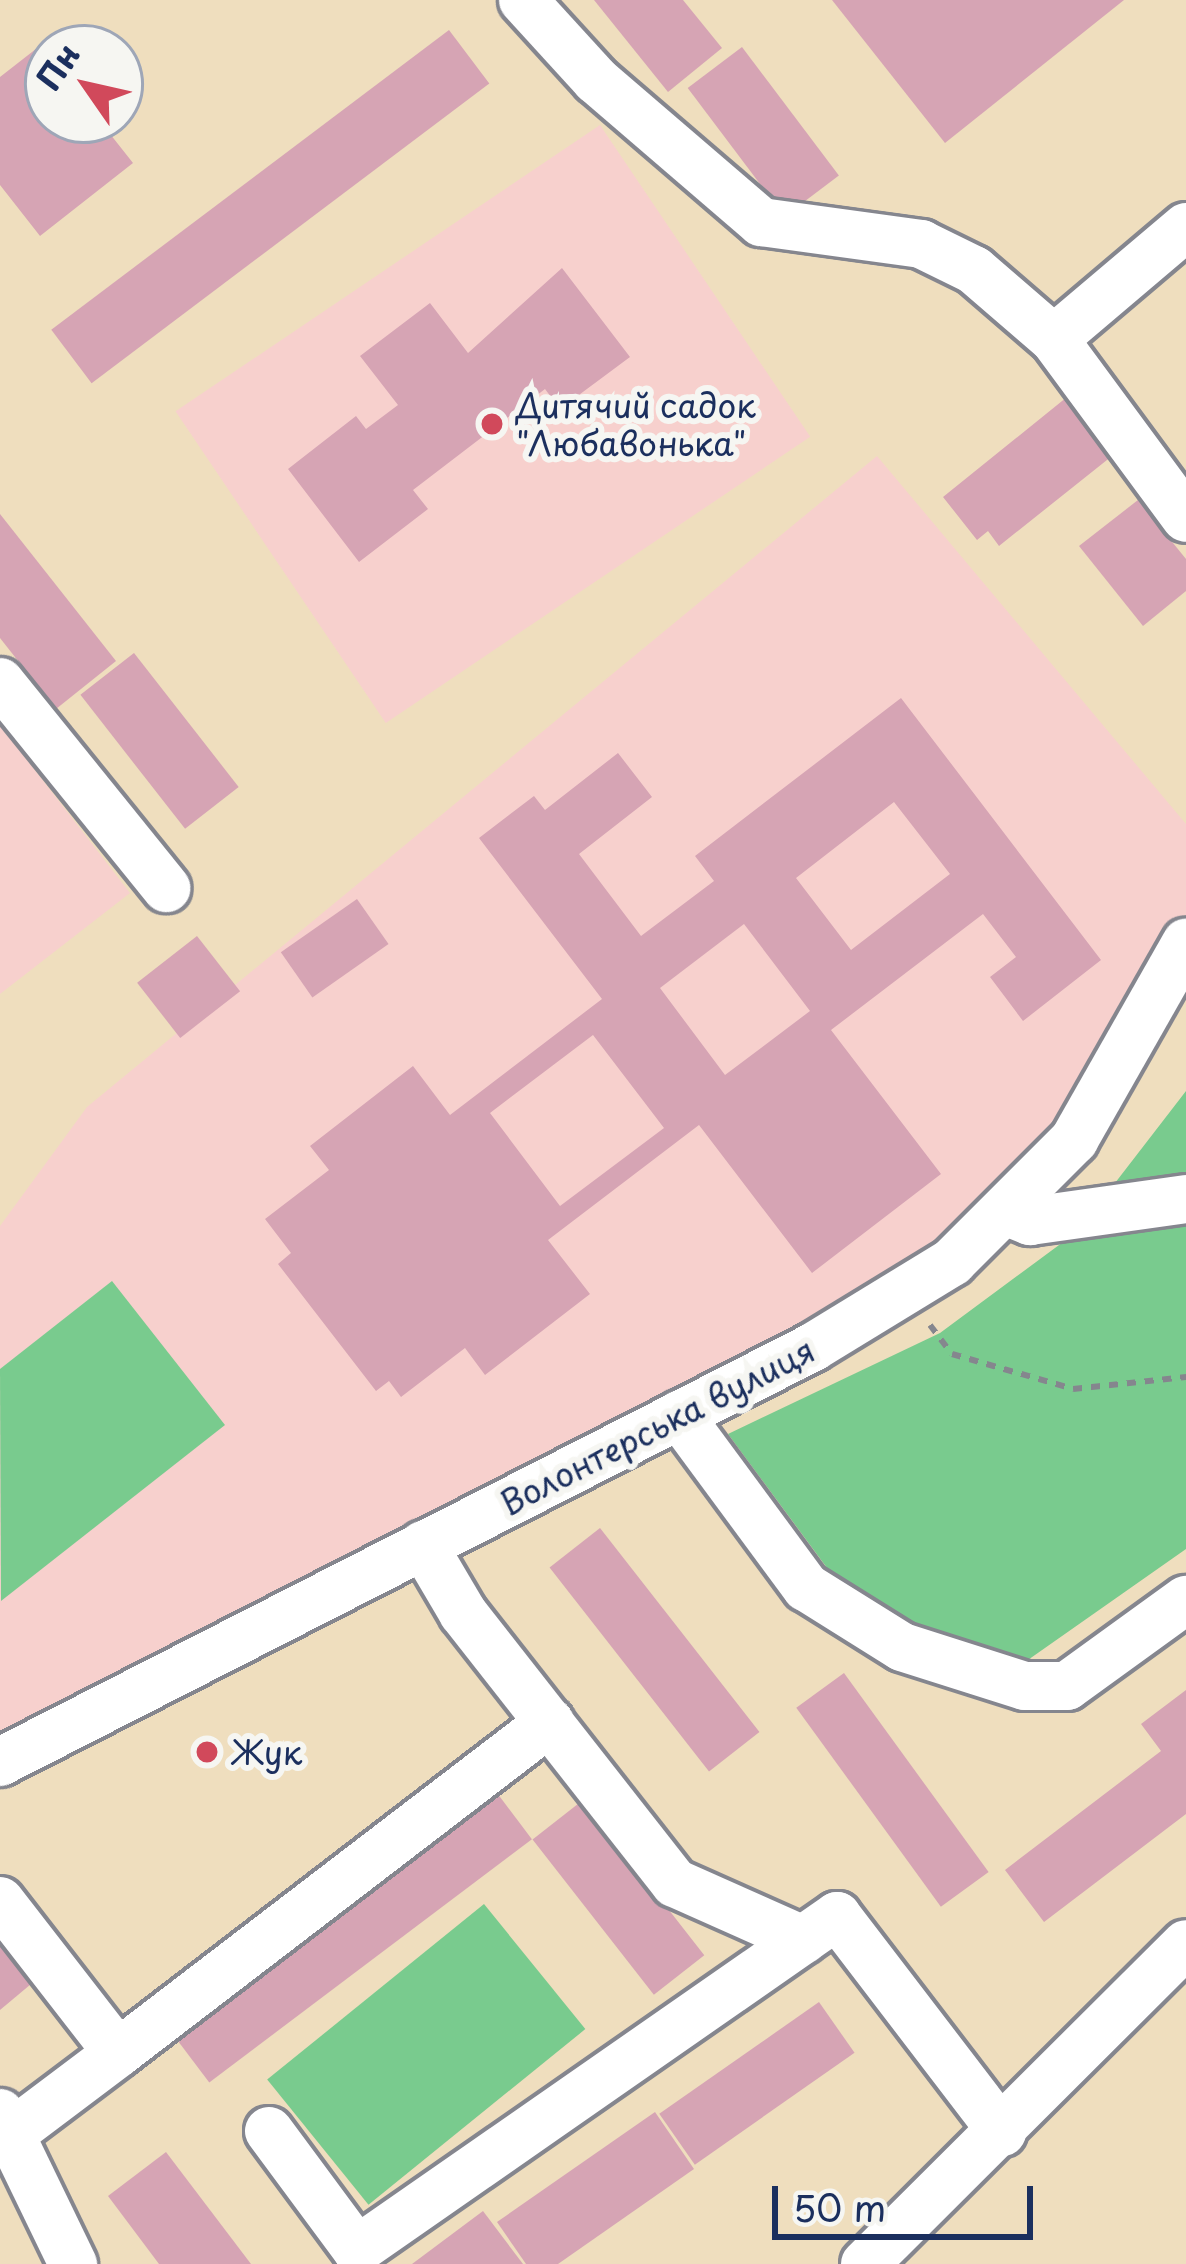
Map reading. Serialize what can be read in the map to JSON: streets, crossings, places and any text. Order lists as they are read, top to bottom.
{
  "streets": {
    "street": ["Волонтерська вулиця"]
  },
  "places": ["Дитячий садок \"Любавонька\"", "Жук"],
  "scale_bar": "50 m",
  "north": "top left"
}
